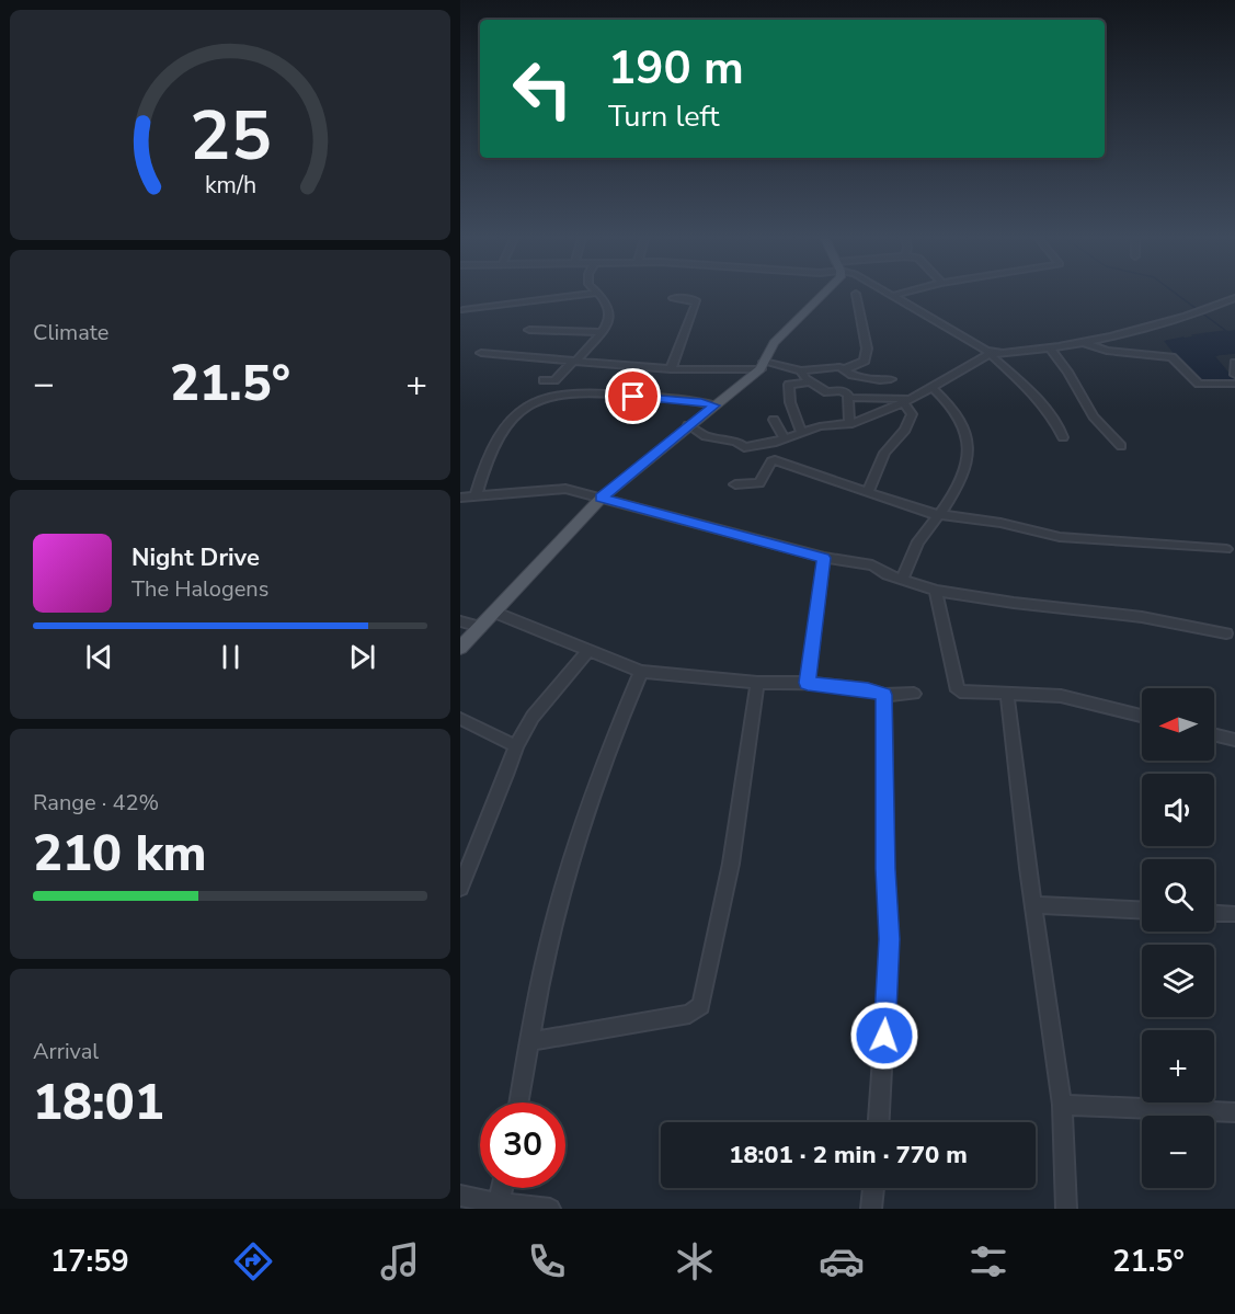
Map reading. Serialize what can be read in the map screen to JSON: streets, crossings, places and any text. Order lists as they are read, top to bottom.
{
  "north": "left",
  "page": {
    "turn": ["190 m", "Turn left"],
    "tile": [
      "Climate",
      ["Range · 42%", "210 km"],
      ["Arrival", "18:01"]
    ],
    "heat": ["−", "21.5°", "+"],
    "song": ["Night Drive", "The Halogens"],
    "map_buttons": ["+", "−"],
    "limit": "30",
    "trip": "18:01 · 2 min · 770 m",
    "tabs": ["17:59", "21.5°"],
    "gauge": ["25", "km/h"]
  }
}
